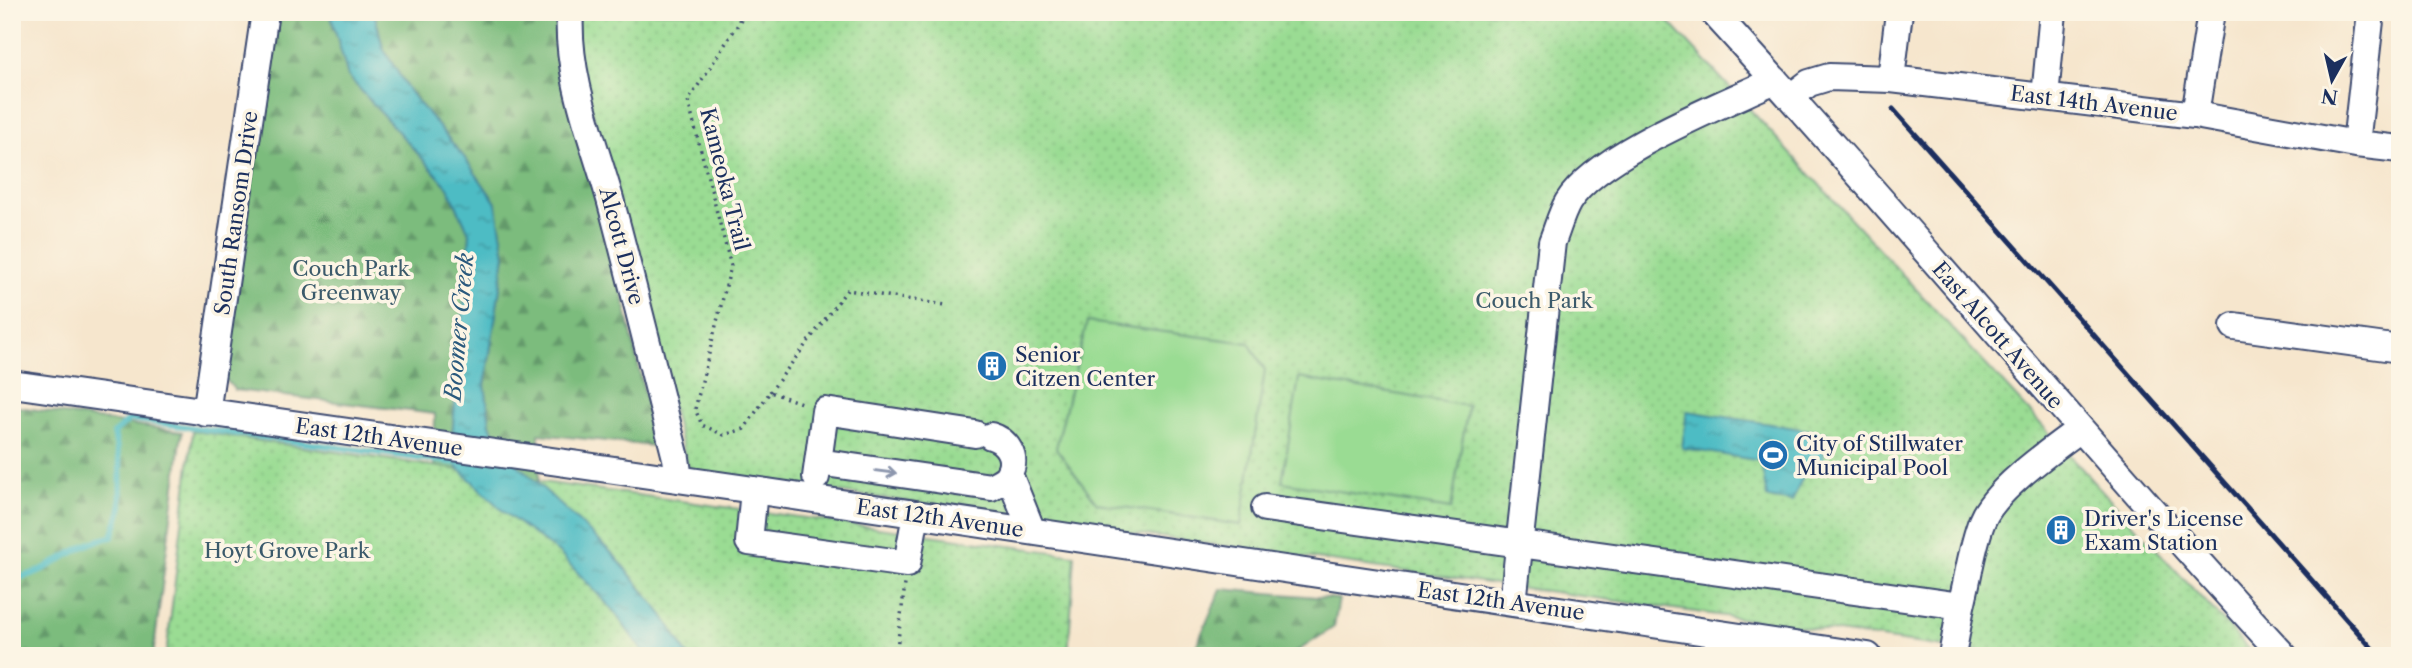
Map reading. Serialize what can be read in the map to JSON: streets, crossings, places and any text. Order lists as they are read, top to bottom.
{
  "streets": {
    "street": [
      "East 14th Avenue",
      "South Ransom Drive",
      "Alcott Drive",
      "East Alcott Avenue",
      "East 12th Avenue"
    ],
    "path": ["Kameoka Trail"]
  },
  "crossings": [
    ["East 14th Avenue", "East Alcott Avenue"],
    ["East 14th Avenue", "East 12th Avenue"],
    ["South Ransom Drive", "East 12th Avenue"],
    ["Alcott Drive", "East 12th Avenue"]
  ],
  "water": ["Boomer Creek"],
  "parks": ["Couch Park Greenway", "Couch Park", "Hoyt Grove Park"],
  "places": {
    "building": ["Senior Citzen Center", "Driver's License Exam Station"],
    "sports": ["City of Stillwater Municipal Pool"]
  },
  "north": "bottom"
}
